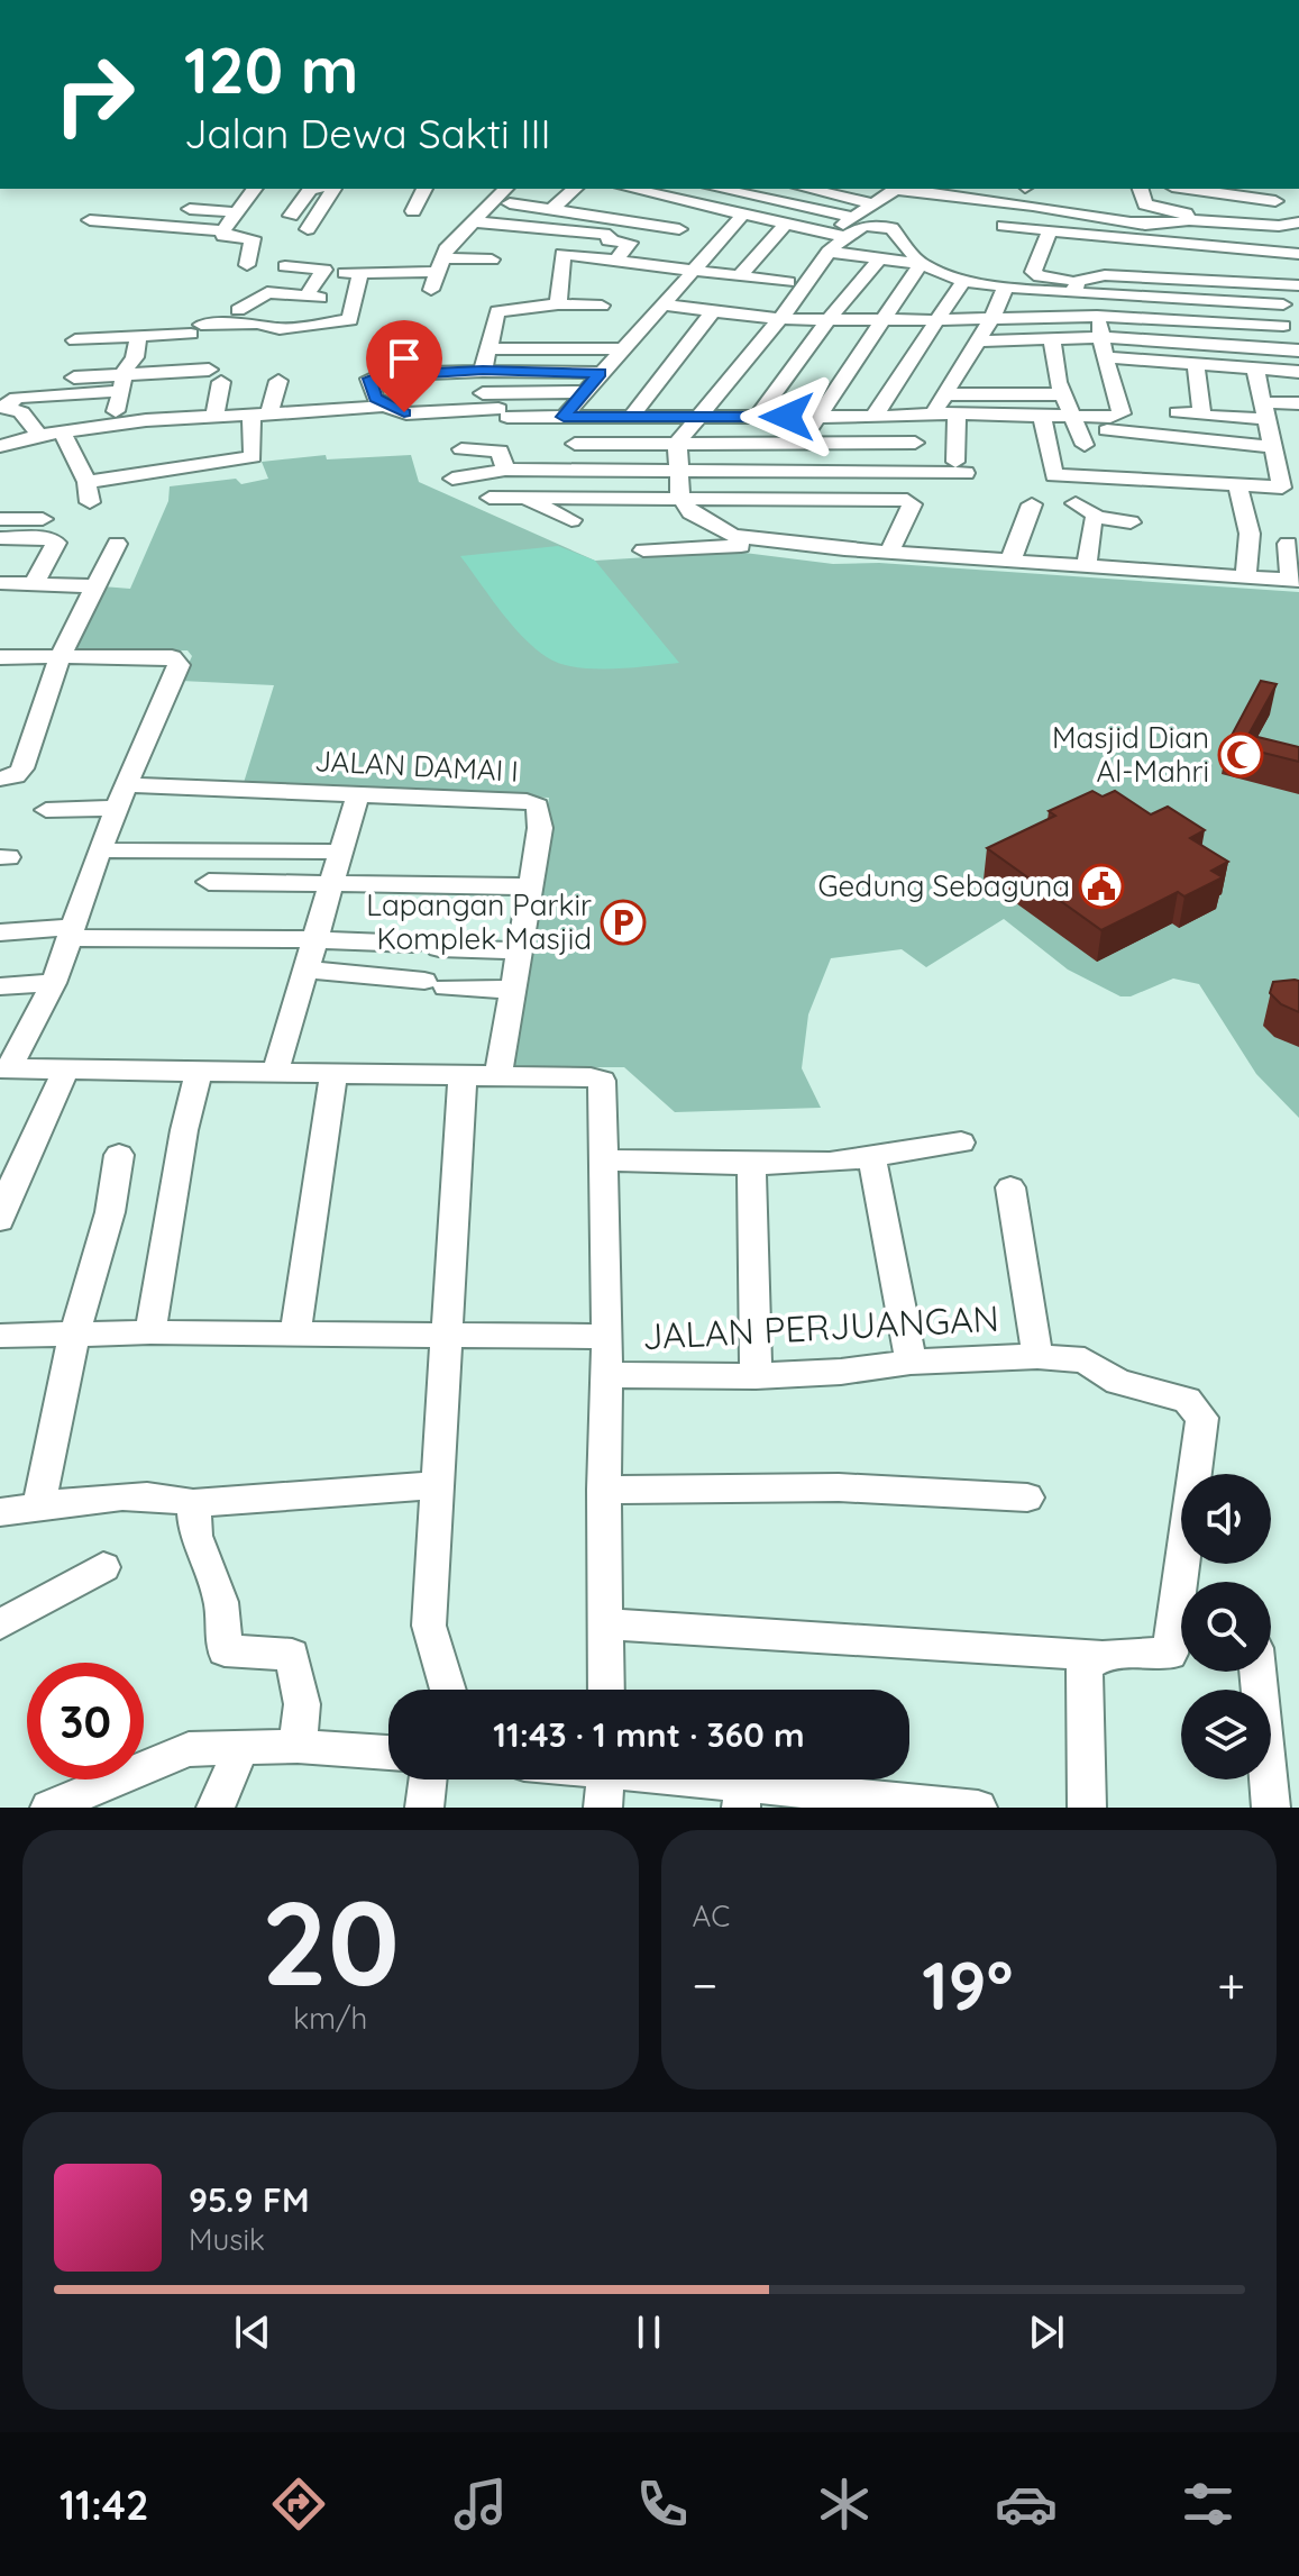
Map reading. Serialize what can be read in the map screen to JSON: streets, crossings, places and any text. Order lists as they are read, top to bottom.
{
  "streets": {
    "street": ["JALAN DAMAI I", "JALAN PERJUANGAN"]
  },
  "places": {
    "mosque": ["Masjid Dian Al-Mahri"],
    "public building": ["Gedung Sebaguna"],
    "parking": ["Lapangan Parkir Komplek Masjid"]
  },
  "page": {
    "turn": ["120 m", "Jalan Dewa Sakti III"],
    "limit": "30",
    "trip": "11:43 · 1 mnt · 360 m",
    "tile": [
      ["20", "km/h"],
      "AC"
    ],
    "heat": ["−", "19°", "+"],
    "song": ["95.9 FM", "Musik"],
    "tabs": "11:42"
  }
}
